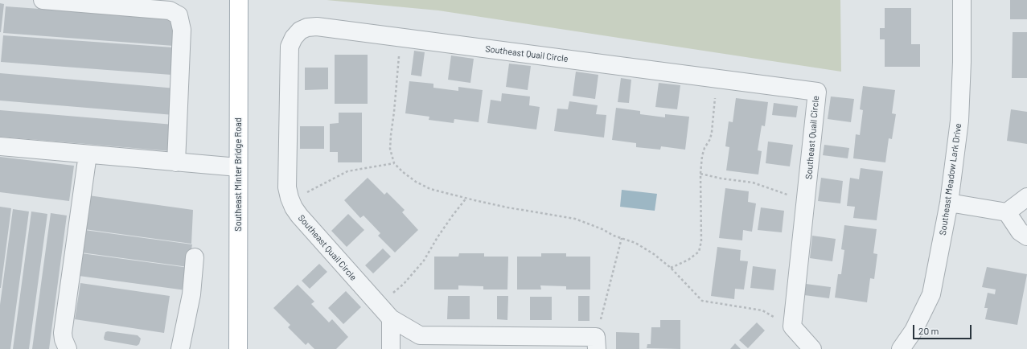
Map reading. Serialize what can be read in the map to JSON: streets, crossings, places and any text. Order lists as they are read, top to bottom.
{
  "streets": {
    "main road": ["Southeast Minter Bridge Road"],
    "street": ["Southeast Quail Circle", "Southeast Meadow Lark Drive"]
  },
  "scale_bar": "20 m"
}
